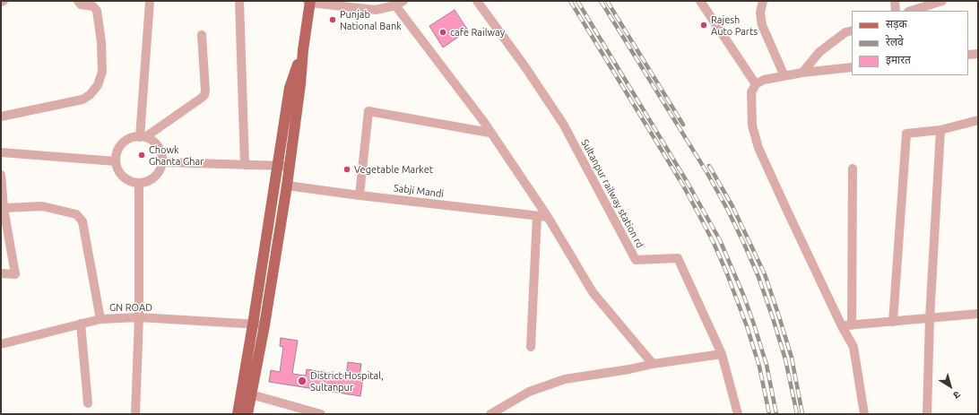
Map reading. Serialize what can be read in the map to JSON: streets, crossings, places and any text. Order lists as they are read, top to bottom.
{
  "streets": {
    "street": ["Sabji Mandi", "Sultanpur railway station rd", "GN ROAD"]
  },
  "places": [
    "Punjab National Bank",
    "Rajesh Auto Parts",
    "cafe Railway",
    "Chowk Ghanta Ghar",
    "Vegetable Market",
    "District Hospital, Sultanpur"
  ],
  "legend": ["सड़क", "रेलवे", "इमारत"],
  "north": "bottom right"
}
